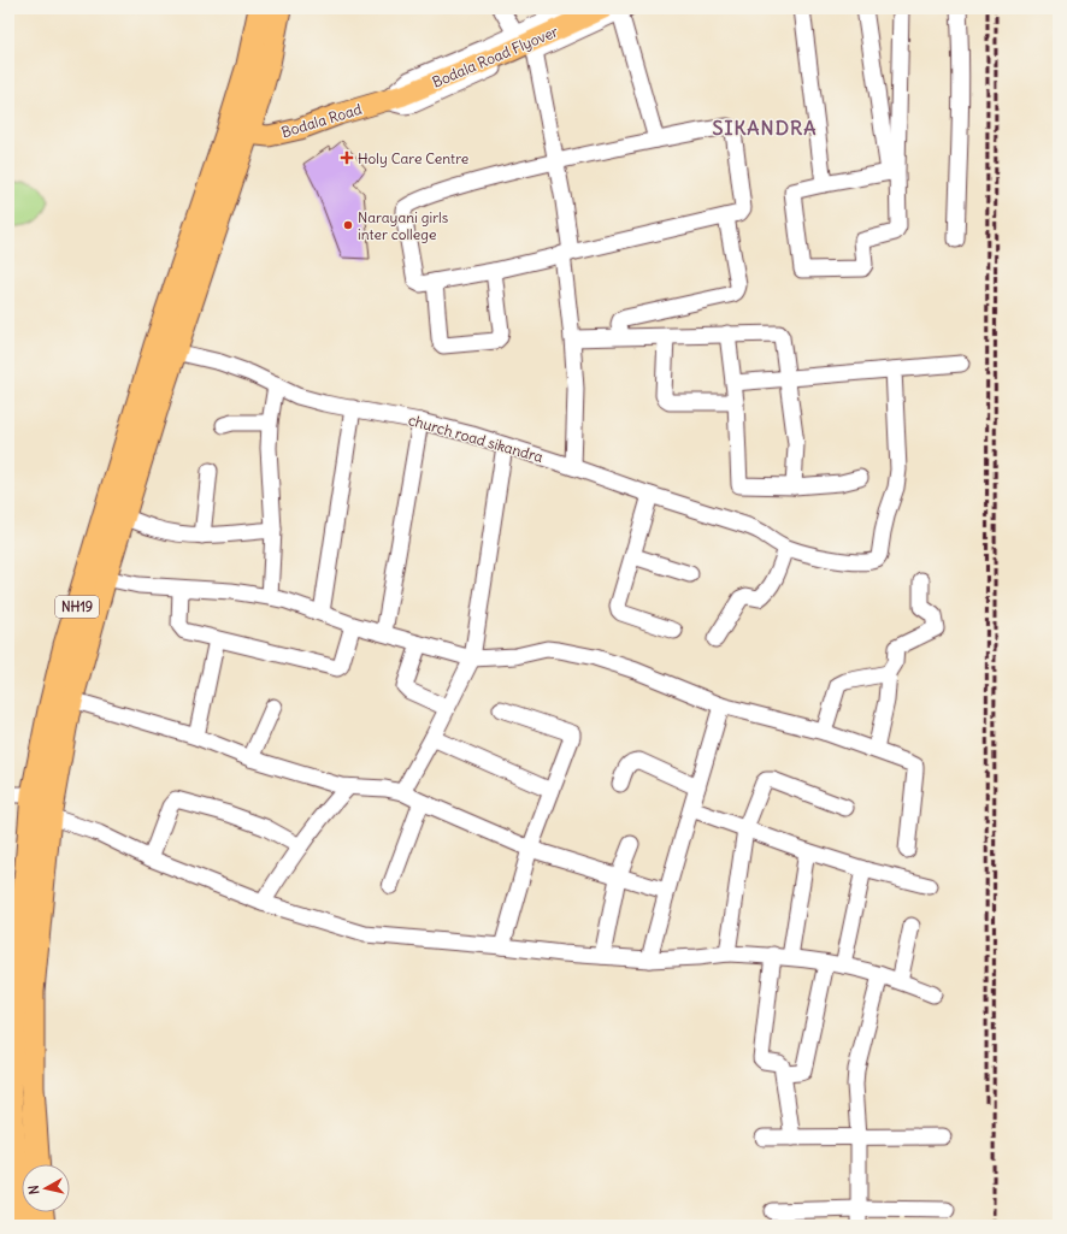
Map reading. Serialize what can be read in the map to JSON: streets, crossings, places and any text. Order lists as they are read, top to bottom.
{
  "streets": {
    "highway": ["NH19"],
    "main road": ["Bodala Road Flyover", "Bodala Road"],
    "street": ["church road sikandra"]
  },
  "crossings": [
    ["Bodala Road Flyover", "Bodala Road"],
    ["Bodala Road", "NH19"],
    ["church road sikandra", "NH19"]
  ],
  "districts": ["SIKANDRA"],
  "places": {
    "health": ["Holy Care Centre"],
    "other": ["Narayani girls inter college"]
  },
  "north": "left"
}
